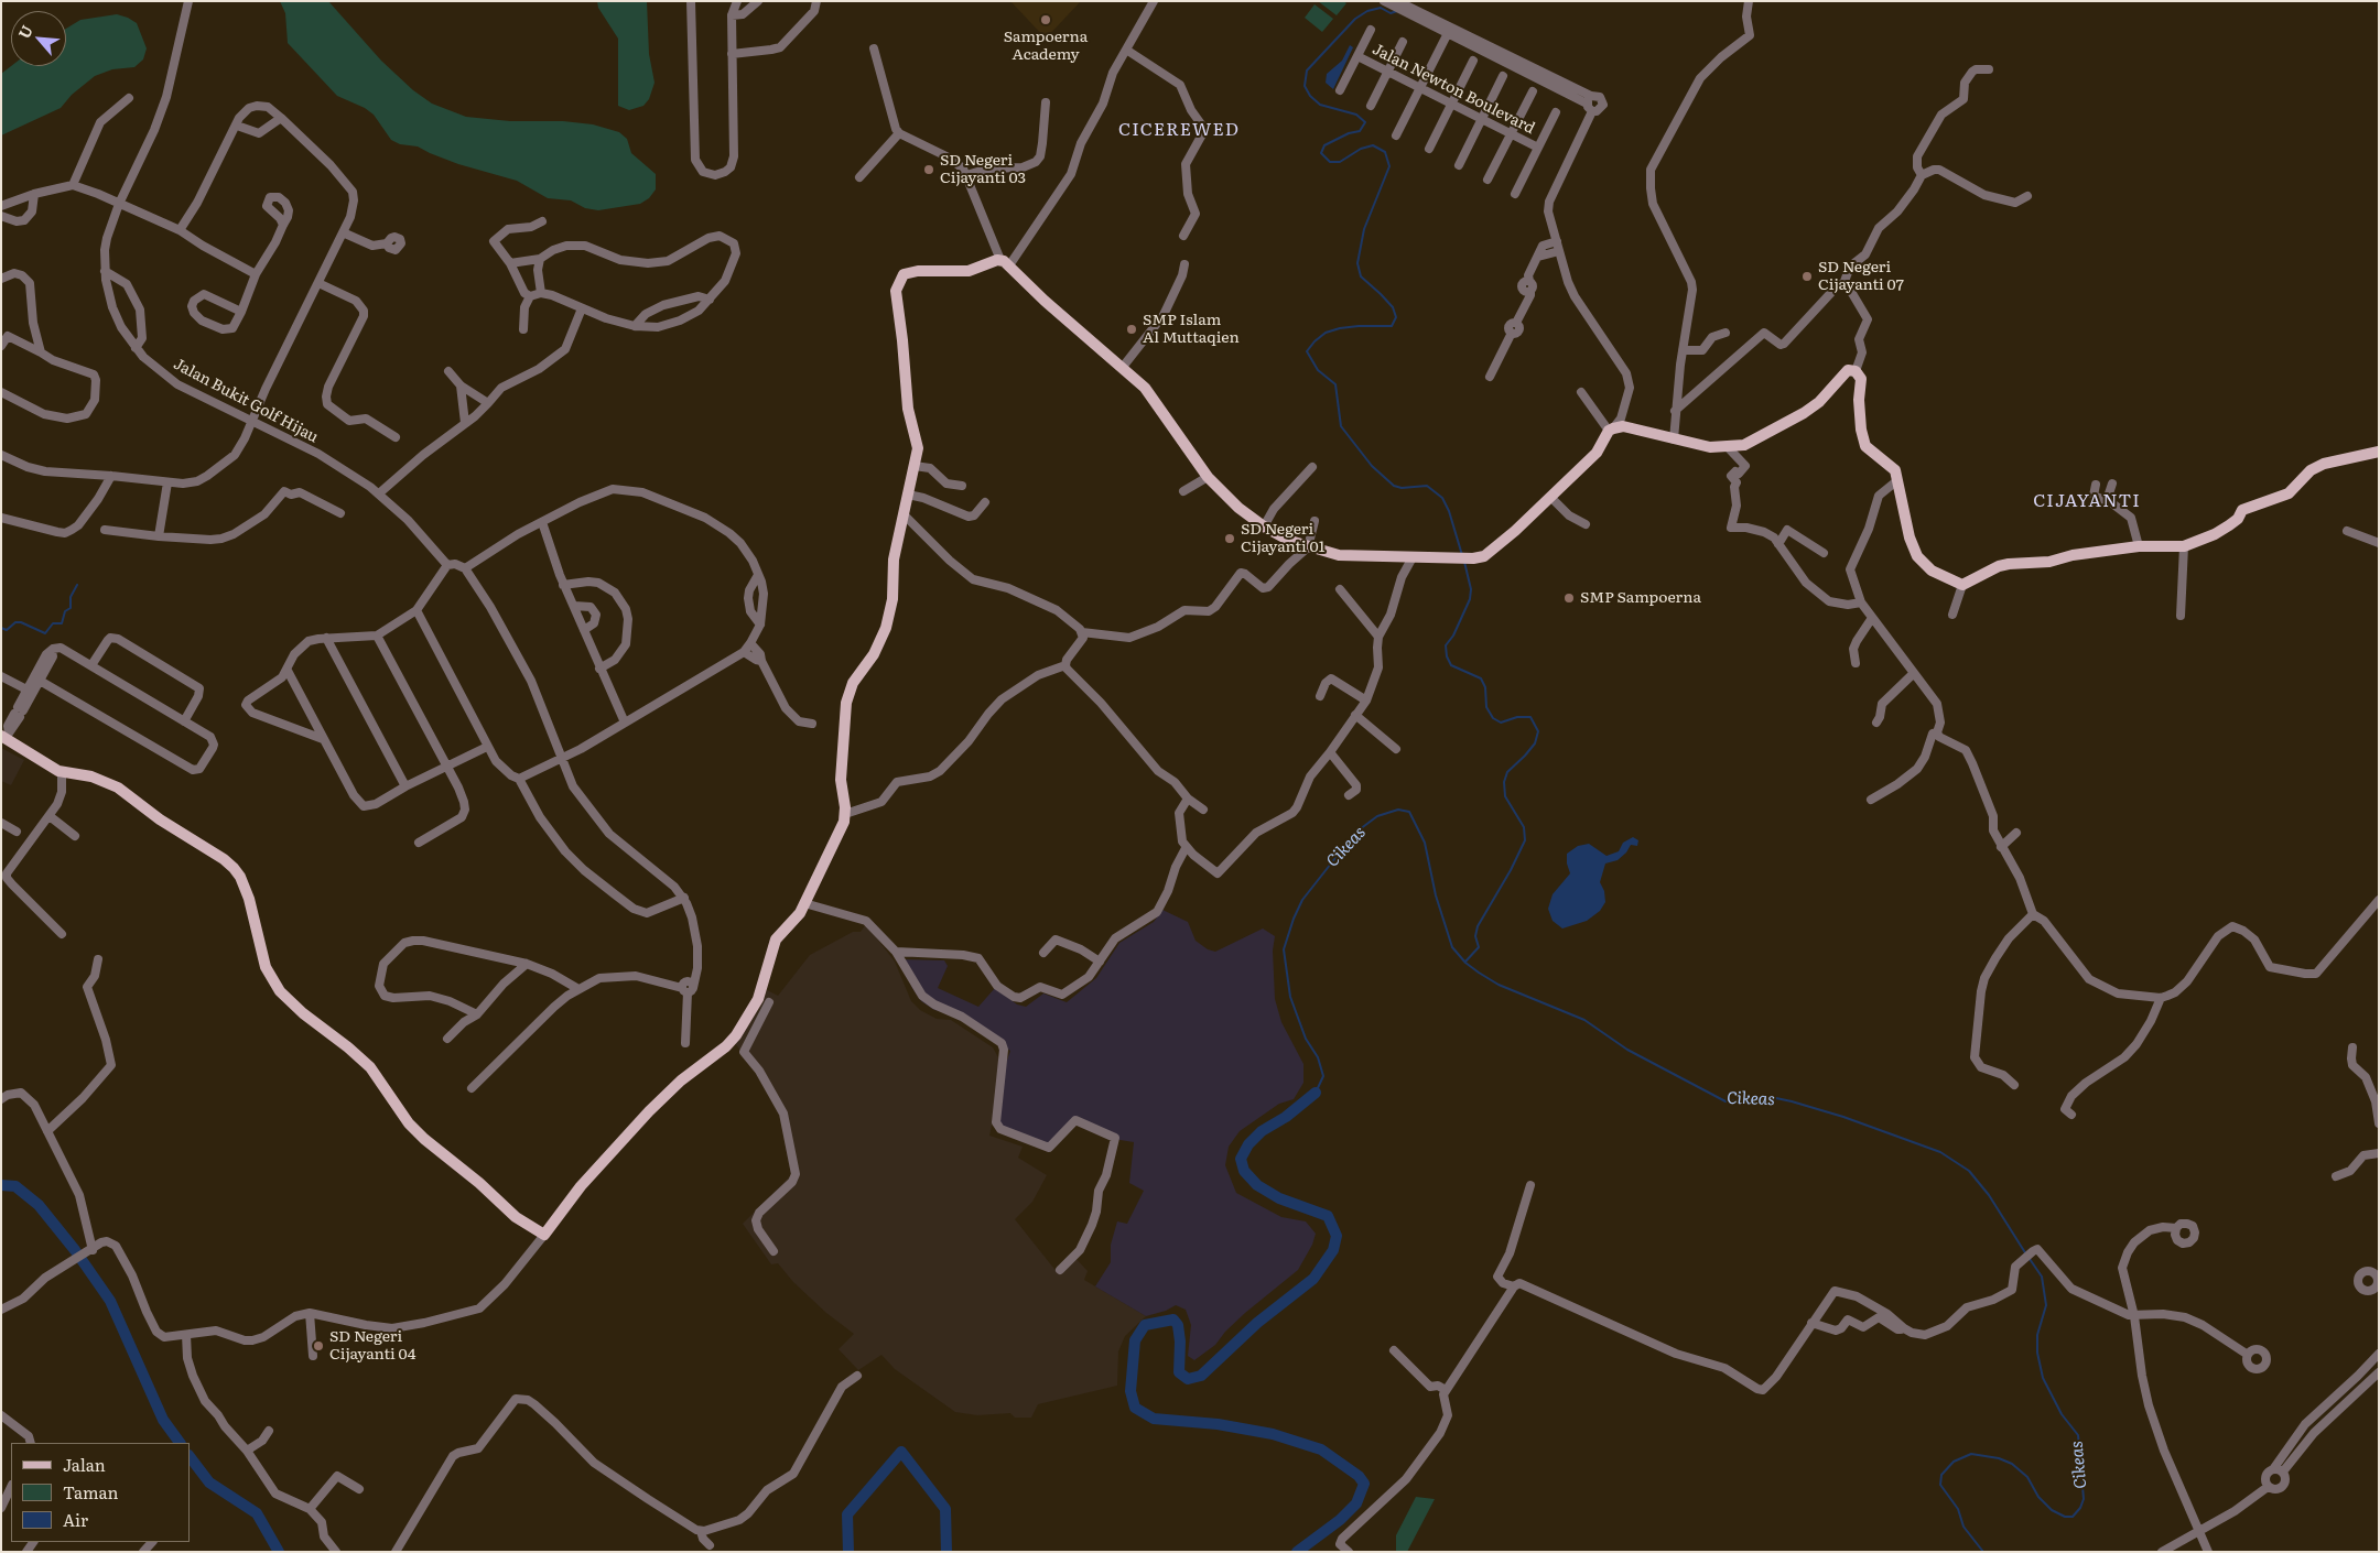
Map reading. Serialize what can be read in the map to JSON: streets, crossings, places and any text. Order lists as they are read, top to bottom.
{
  "streets": {
    "street": ["Jalan Newton Boulevard", "Jalan Bukit Golf Hijau"]
  },
  "districts": ["CICEREWED", "CIJAYANTI"],
  "water": ["Cikeas"],
  "places": [
    "Sampoerna Academy",
    "SD Negeri Cijayanti 03",
    "SD Negeri Cijayanti 07",
    "SMP Islam Al Muttaqien",
    "SD Negeri Cijayanti 01",
    "SMP Sampoerna",
    "SD Negeri Cijayanti 04"
  ],
  "legend": ["Jalan", "Taman", "Air"],
  "north": "top left"
}
